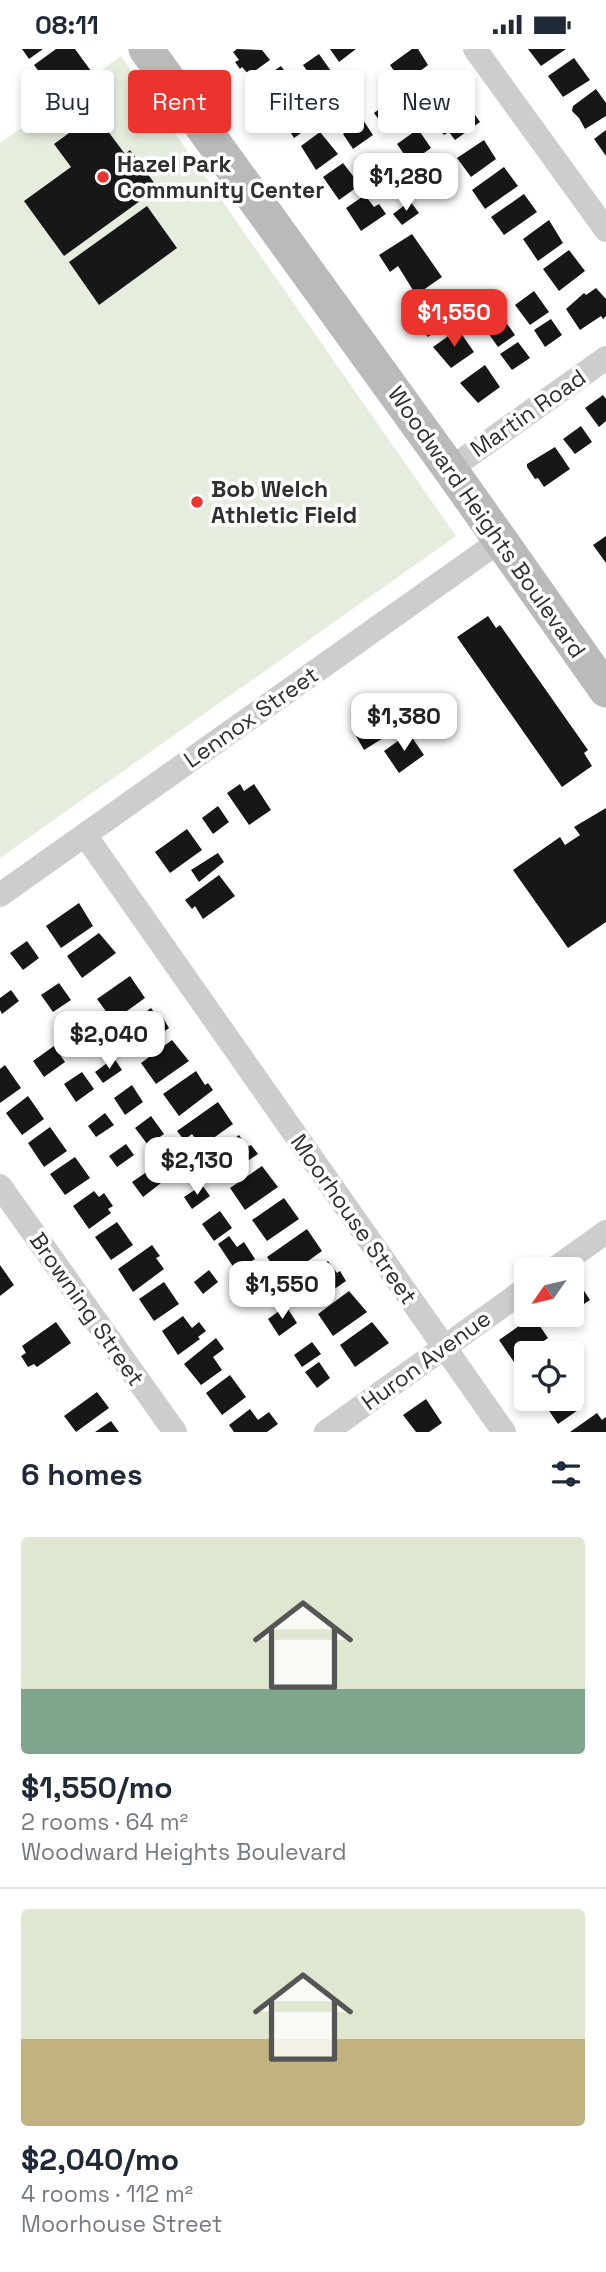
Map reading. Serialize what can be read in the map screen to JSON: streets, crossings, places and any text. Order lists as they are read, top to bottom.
{
  "streets": {
    "street": [
      "Martin Road",
      "Woodward Heights Boulevard",
      "Lennox Street",
      "Moorhouse Street",
      "Browning Street",
      "Huron Avenue"
    ]
  },
  "crossings": [
    ["Martin Road", "Woodward Heights Boulevard"],
    ["Woodward Heights Boulevard", "Lennox Street"],
    ["Lennox Street", "Moorhouse Street"],
    ["Moorhouse Street", "Huron Avenue"]
  ],
  "places": ["Hazel Park Community Center", "Bob Welch Athletic Field"],
  "north": "bottom left",
  "page": {
    "status": "08:11",
    "chip": [
      "Buy",
      "Rent",
      "Filters",
      "New"
    ],
    "price": [
      "$1,280",
      "$1,550",
      "$1,380",
      "$2,040",
      "$2,130",
      "$1,550"
    ],
    "heading": "6 homes",
    "list": [
      {
        "name": "$1,550/mo",
        "note": "2 rooms · 64 m² · Woodward Heights Boulevard"
      },
      {
        "name": "$2,040/mo",
        "note": "4 rooms · 112 m² · Moorhouse Street"
      }
    ]
  }
}
